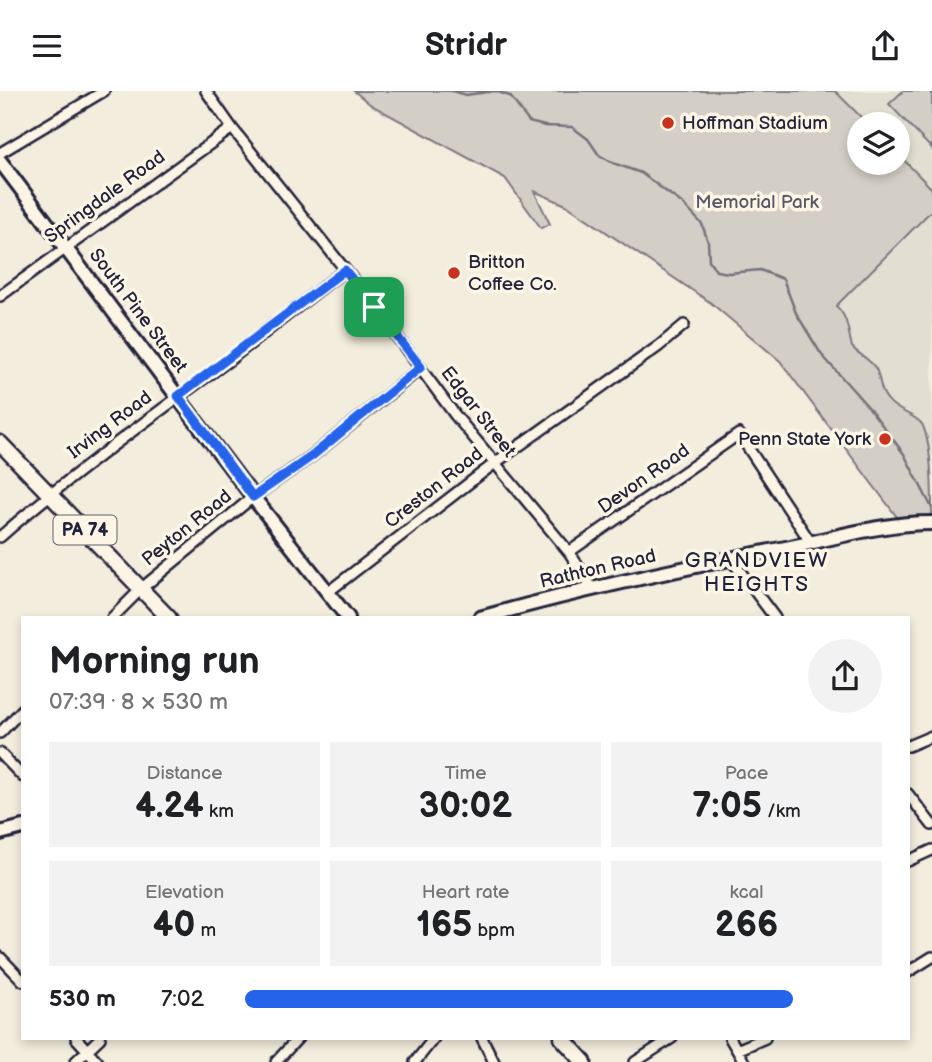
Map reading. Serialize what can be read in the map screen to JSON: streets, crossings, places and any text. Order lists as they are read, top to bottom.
{
  "streets": {
    "main road": ["PA 74"],
    "street": [
      "Springdale Road",
      "South Pine Street",
      "Edgar Street",
      "Irving Road",
      "Devon Road",
      "Creston Road",
      "Peyton Road",
      "Rathton Road"
    ]
  },
  "crossings": [
    ["Springdale Road", "South Pine Street"],
    ["Springdale Road", "Edgar Street"],
    ["South Pine Street", "Irving Road"],
    ["South Pine Street", "Creston Road"],
    ["South Pine Street", "Peyton Road"],
    ["Edgar Street", "Irving Road"],
    ["Edgar Street", "Devon Road"],
    ["Edgar Street", "Creston Road"],
    ["Edgar Street", "Peyton Road"],
    ["Edgar Street", "Rathton Road"],
    ["Irving Road", "PA 74"],
    ["Devon Road", "Rathton Road"],
    ["Peyton Road", "PA 74"]
  ],
  "districts": ["GRANDVIEW HEIGHTS"],
  "parks": ["Memorial Park"],
  "places": ["Hoffman Stadium", "Britton Coffee Co.", "Penn State York"],
  "page": {
    "header": "Stridr",
    "heading": ["Morning run", "07:39 · 8 × 530 m"],
    "stats": [
      ["Distance", "4.24 km"],
      ["Time", "30:02"],
      ["Pace", "7:05 /km"],
      ["Elevation", "40 m"],
      ["Heart rate", "165 bpm"],
      ["kcal", "266"]
    ],
    "list": [
      {
        "name": "530 m",
        "note": "7:02"
      }
    ]
  }
}
